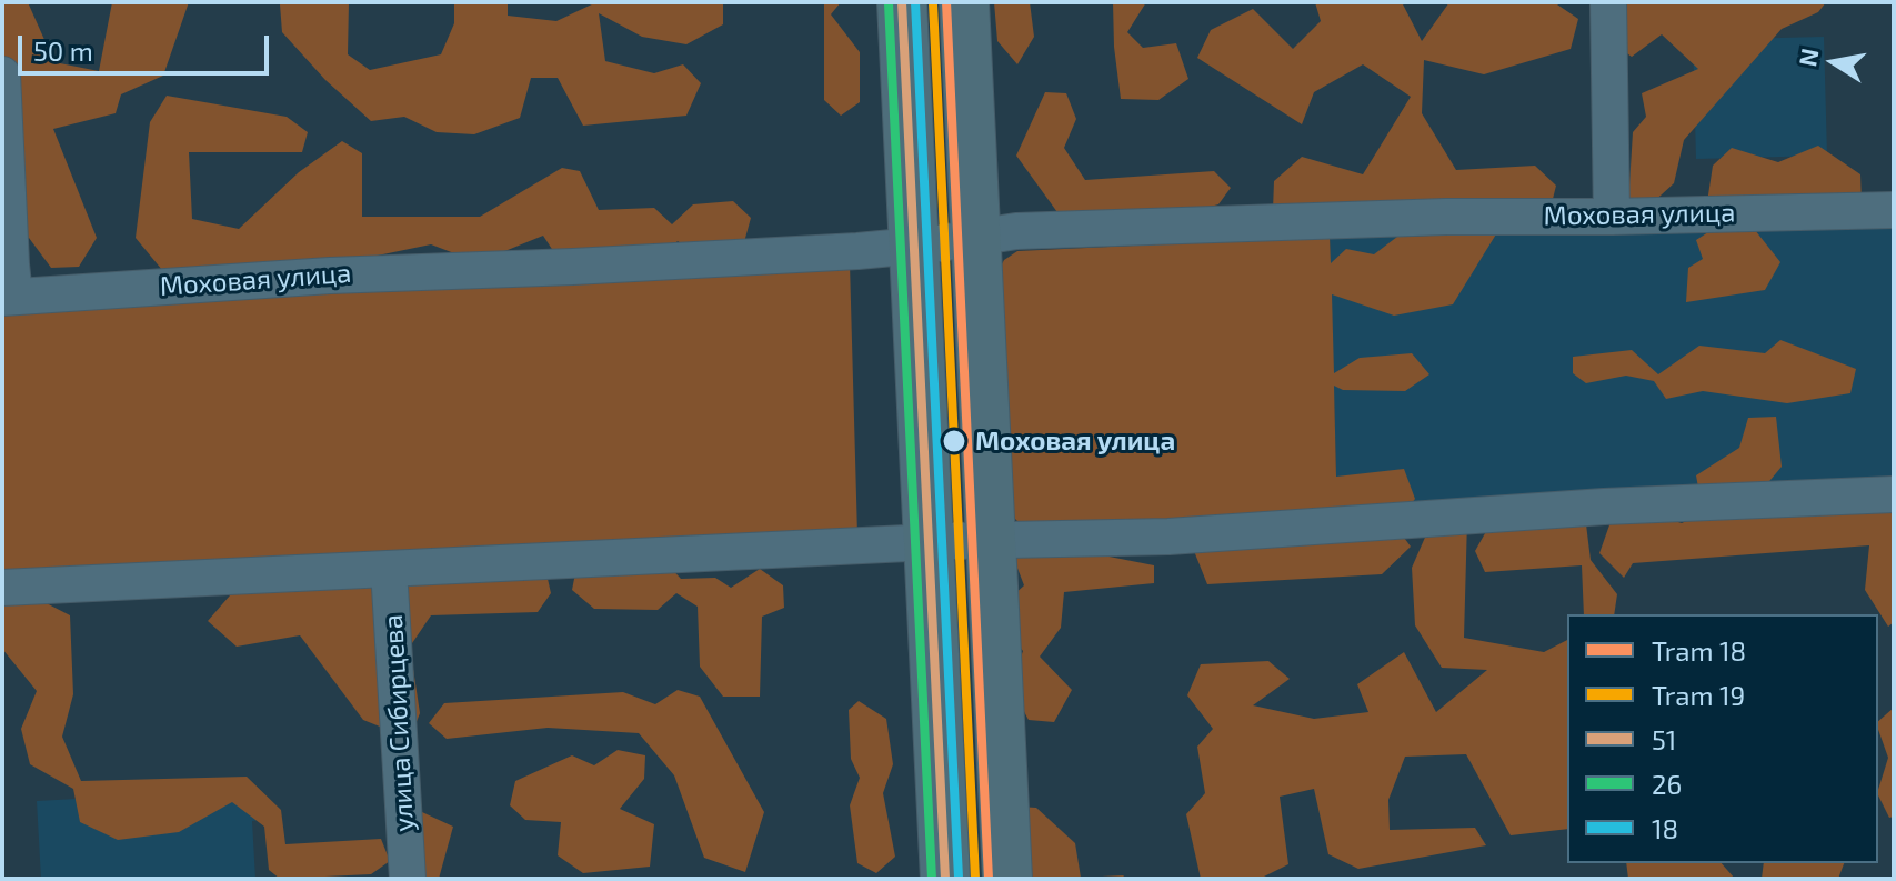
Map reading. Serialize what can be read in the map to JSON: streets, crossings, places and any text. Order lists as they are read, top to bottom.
{
  "streets": {
    "street": ["Моховая улица", "улица Сибирцева"]
  },
  "places": ["Моховая улица"],
  "lines": [
    "tram line 18",
    "transit line 51",
    "transit line 18",
    "tram line 19",
    "transit line 26"
  ],
  "legend": [
    "Tram 18",
    "Tram 19",
    "51",
    "26",
    "18"
  ],
  "scale_bar": "50 m",
  "north": "left"
}
